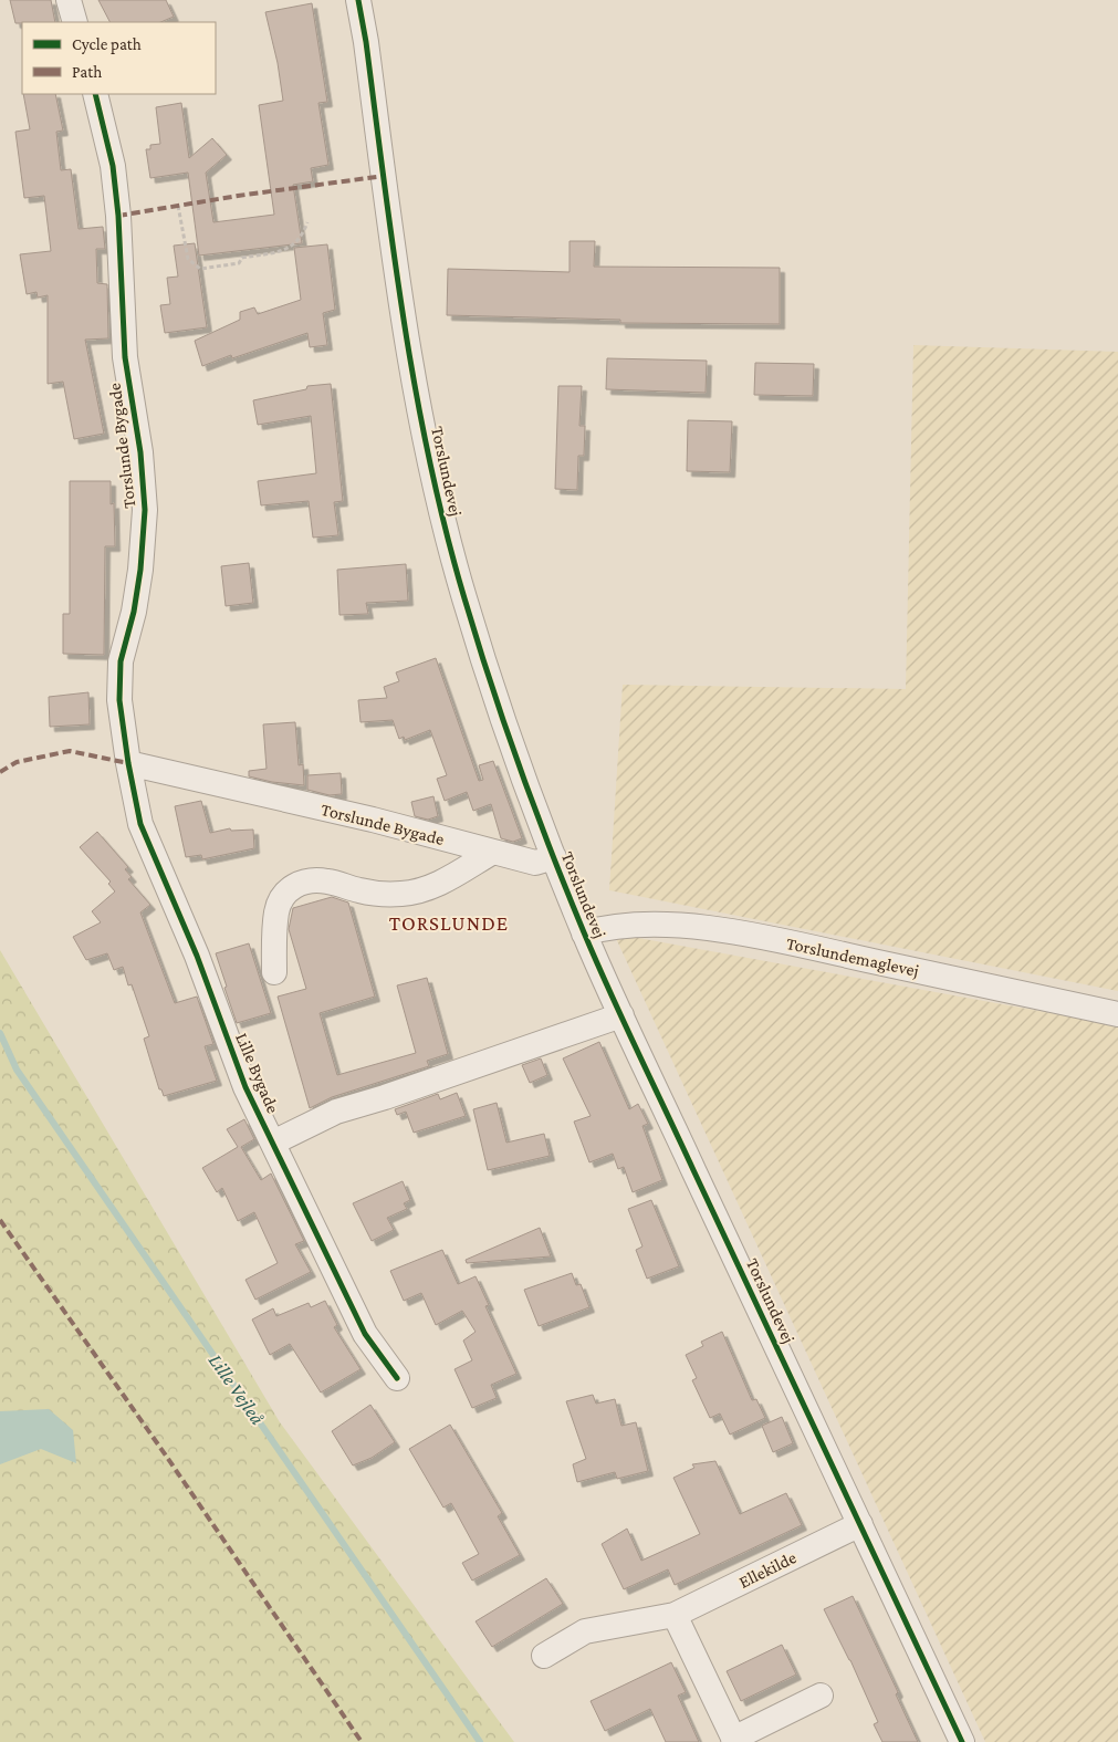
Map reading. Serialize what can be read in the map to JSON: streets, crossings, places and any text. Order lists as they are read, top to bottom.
{
  "streets": {
    "street": [
      "Torslunde Bygade",
      "Torslundevej",
      "Torslundemaglevej",
      "Lille Bygade",
      "Ellekilde"
    ]
  },
  "crossings": [
    ["Torslunde Bygade", "Torslundevej"],
    ["Torslunde Bygade", "Lille Bygade"],
    ["Torslundevej", "Torslundemaglevej"],
    ["Torslundevej", "Ellekilde"]
  ],
  "districts": ["TORSLUNDE"],
  "water": ["Lille Vejleå"],
  "legend": ["Cycle path", "Path"]
}
